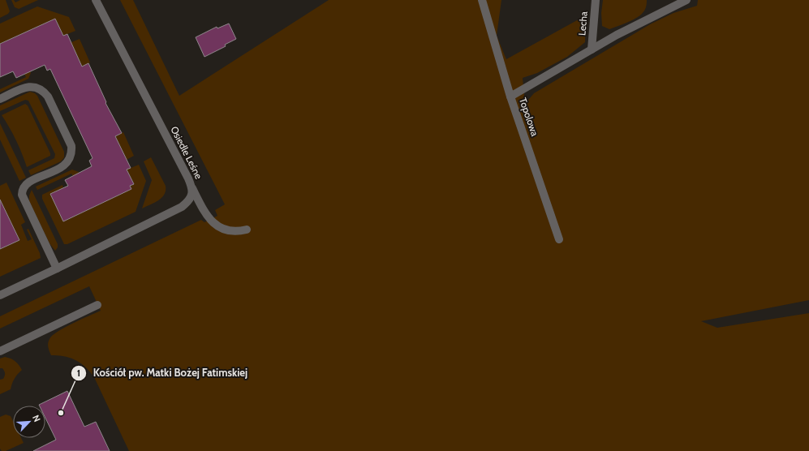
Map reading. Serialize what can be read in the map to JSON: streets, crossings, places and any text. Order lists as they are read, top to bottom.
{
  "streets": {
    "street": ["Lecha", "Topolowa", "Osiedle Leśne"]
  },
  "places": ["Kościół pw. Matki Bożej Fatimskiej"],
  "north": "top right"
}
